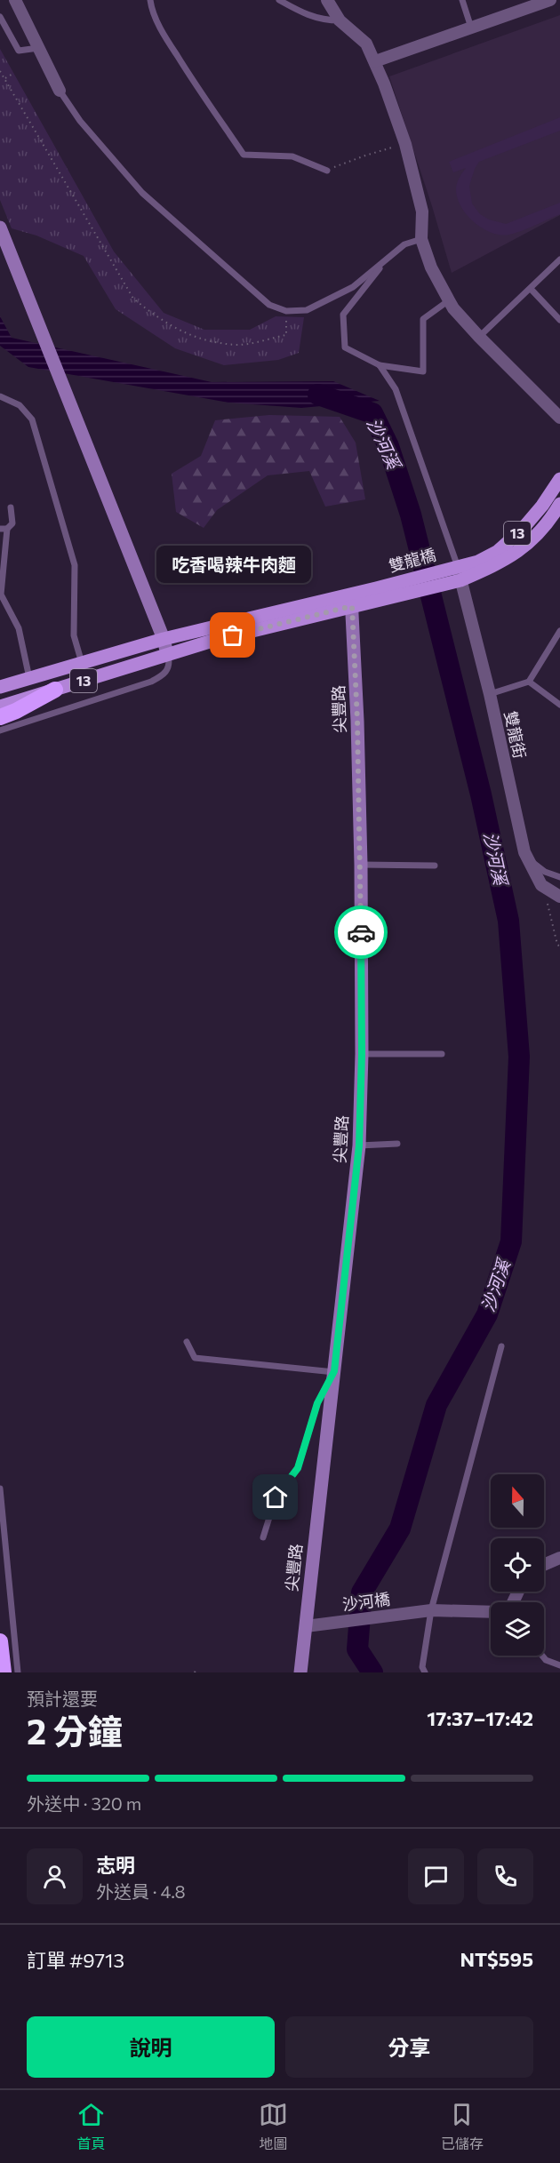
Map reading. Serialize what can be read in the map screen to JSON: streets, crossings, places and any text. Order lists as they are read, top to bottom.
{
  "streets": {
    "main road": ["13", "雙龍橋"],
    "street": ["尖豐路", "雙龍街", "沙河橋"]
  },
  "crossings": [
    ["13", "雙龍橋"],
    ["13", "尖豐路"],
    ["13", "雙龍街"],
    ["雙龍橋", "尖豐路"],
    ["雙龍橋", "雙龍街"],
    ["尖豐路", "沙河橋"]
  ],
  "water": ["沙河溪"],
  "places": ["吃香喝辣牛肉麵"],
  "north": "top",
  "page": {
    "bubble": "吃香喝辣牛肉麵",
    "heading": ["2 分鐘", "預計還要", "17:37–17:42"],
    "panel": [
      "志明",
      "外送員 · 4.8",
      "訂單 #9713",
      "NT$595"
    ],
    "bar": "外送中 · 320 m",
    "buttons": ["說明", "分享"],
    "tabs": ["首頁", "地圖", "已儲存"]
  }
}
